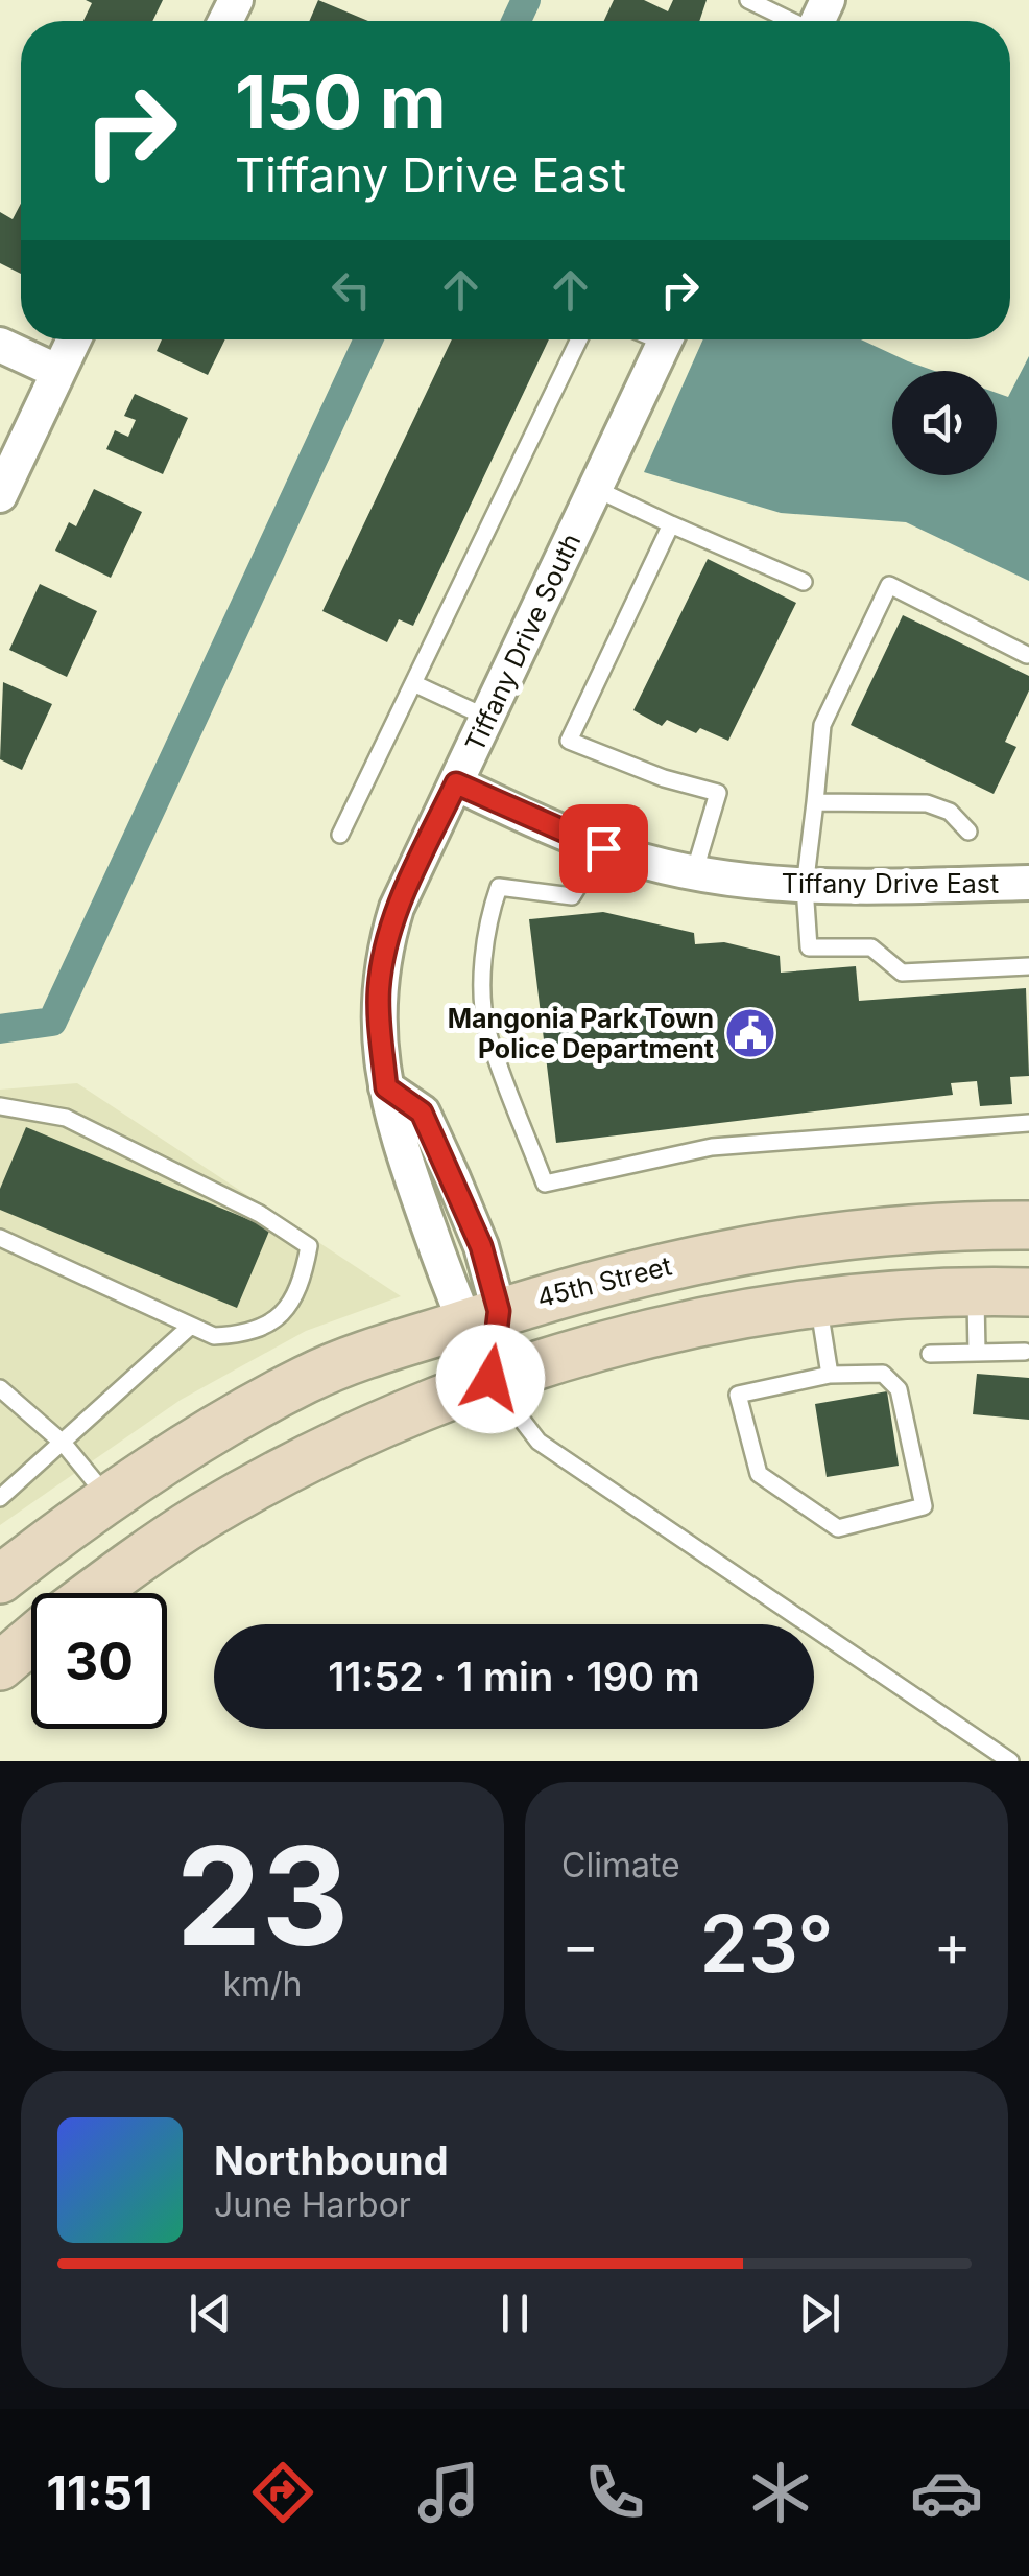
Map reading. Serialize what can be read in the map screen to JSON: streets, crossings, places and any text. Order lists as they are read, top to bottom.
{
  "streets": {
    "main road": ["45th Street"],
    "street": ["Tiffany Drive South", "Tiffany Drive East"]
  },
  "crossings": [
    ["Tiffany Drive South", "Tiffany Drive East"],
    ["Tiffany Drive South", "45th Street"]
  ],
  "places": {
    "public building": ["Mangonia Park Town Police Department"]
  },
  "page": {
    "turn": ["150 m", "Tiffany Drive East"],
    "limit": "30",
    "trip": "11:52 · 1 min · 190 m",
    "tile": [
      ["23", "km/h"],
      "Climate"
    ],
    "heat": ["−", "23°", "+"],
    "song": ["Northbound", "June Harbor"],
    "tabs": "11:51"
  }
}
